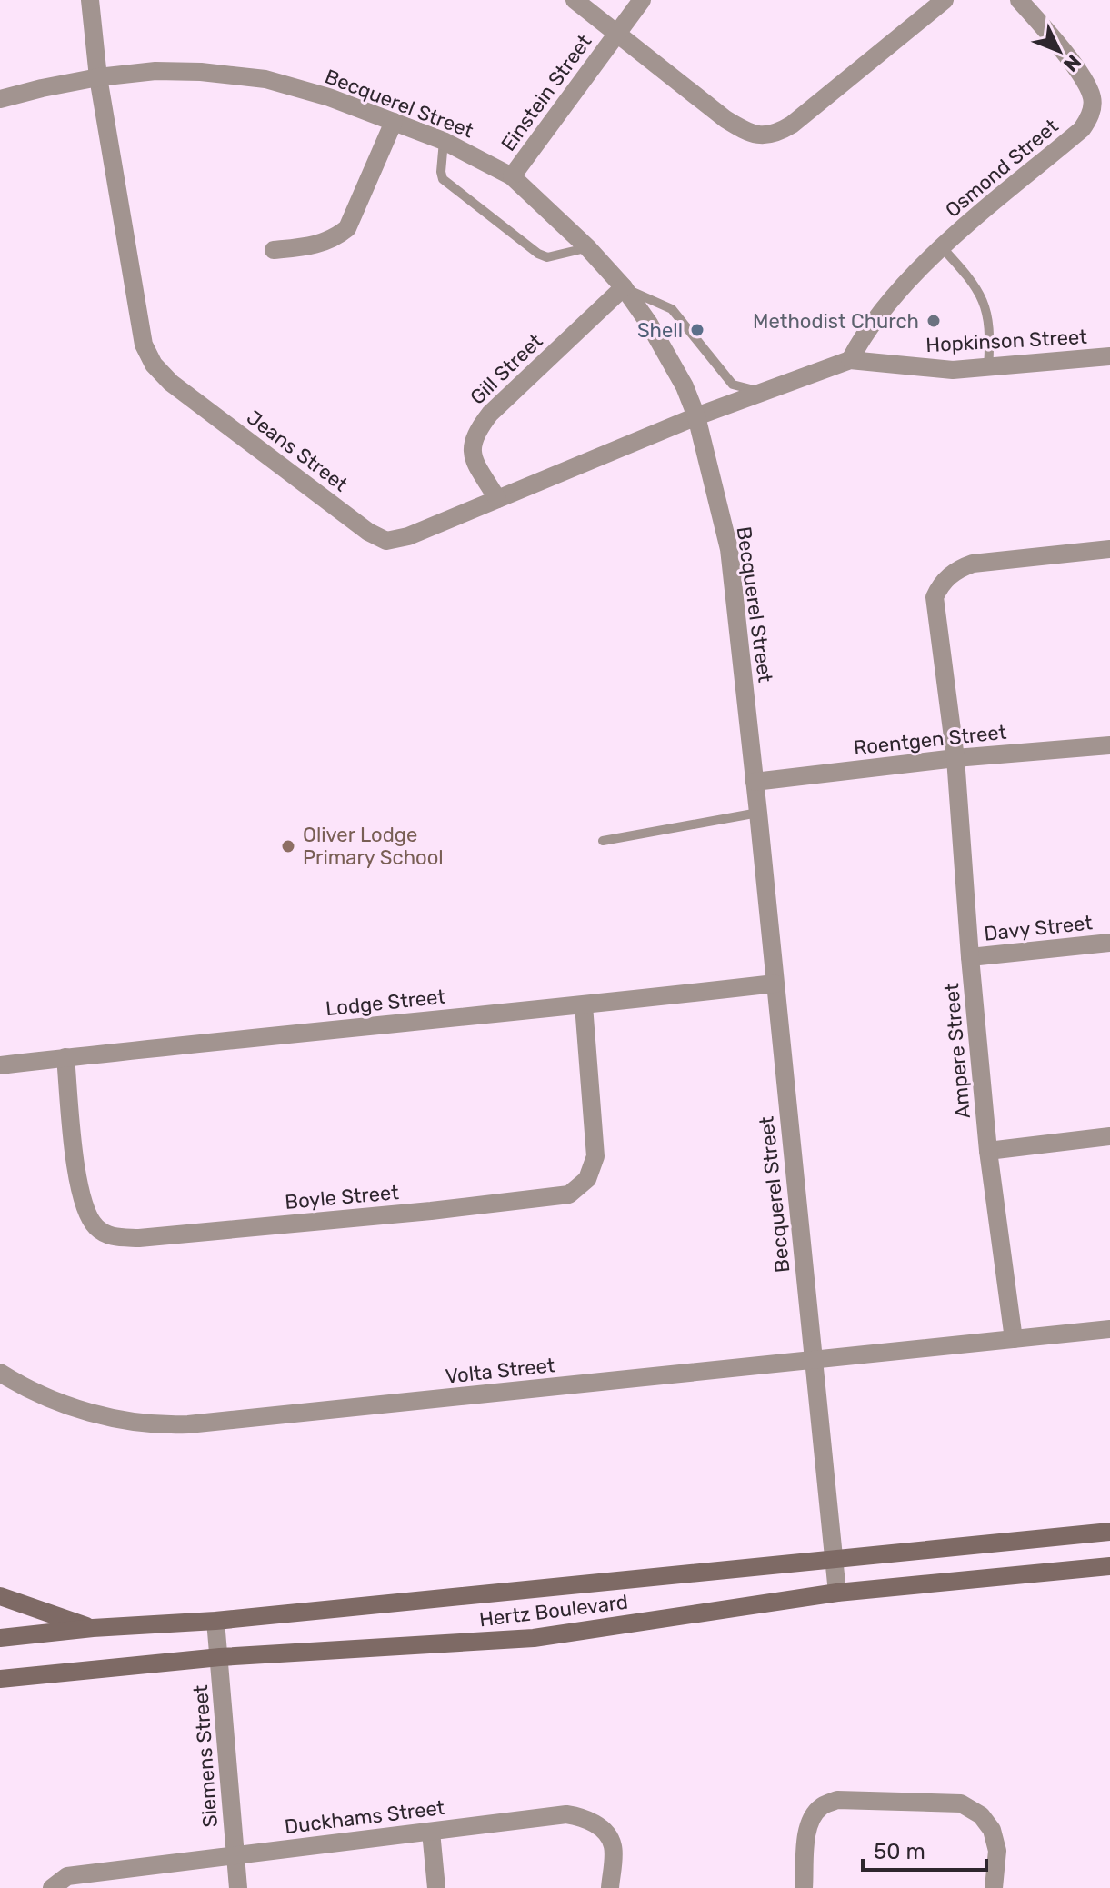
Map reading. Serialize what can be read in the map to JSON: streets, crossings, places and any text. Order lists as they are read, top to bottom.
{
  "streets": {
    "street": [
      "Einstein Street",
      "Becquerel Street",
      "Osmond Street",
      "Hopkinson Street",
      "Gill Street",
      "Jeans Street",
      "Roentgen Street",
      "Davy Street",
      "Lodge Street",
      "Ampere Street",
      "Boyle Street",
      "Volta Street",
      "Hertz Boulevard",
      "Siemens Street",
      "Duckhams Street"
    ]
  },
  "crossings": [
    ["Einstein Street", "Becquerel Street"],
    ["Becquerel Street", "Hopkinson Street"],
    ["Becquerel Street", "Gill Street"],
    ["Becquerel Street", "Jeans Street"],
    ["Becquerel Street", "Roentgen Street"],
    ["Becquerel Street", "Lodge Street"],
    ["Becquerel Street", "Volta Street"],
    ["Becquerel Street", "Hertz Boulevard"],
    ["Osmond Street", "Hopkinson Street"],
    ["Hopkinson Street", "Jeans Street"],
    ["Gill Street", "Jeans Street"],
    ["Roentgen Street", "Ampere Street"],
    ["Davy Street", "Ampere Street"],
    ["Lodge Street", "Boyle Street"],
    ["Ampere Street", "Volta Street"],
    ["Hertz Boulevard", "Siemens Street"],
    ["Siemens Street", "Duckhams Street"]
  ],
  "places": ["Methodist Church", "Shell", "Oliver Lodge Primary School"],
  "scale_bar": "50 m",
  "north": "bottom right"
}
